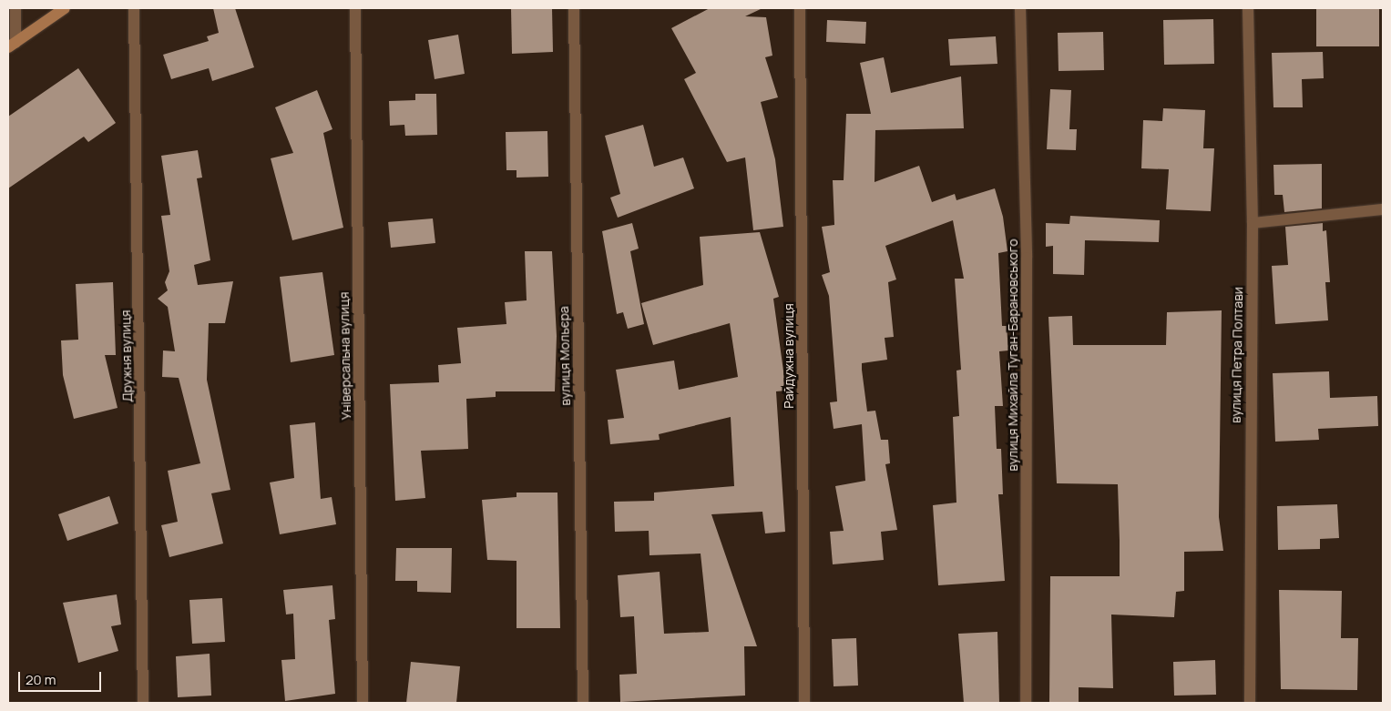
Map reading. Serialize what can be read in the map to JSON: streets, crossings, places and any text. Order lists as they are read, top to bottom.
{
  "streets": {
    "street": [
      "вулиця Михайла Туган-Барановського",
      "вулиця Петра Полтави",
      "Дружня вулиця",
      "Універсальна вулиця",
      "вулиця Мольєра",
      "Райдужна вулиця"
    ]
  },
  "scale_bar": "20 m"
}
